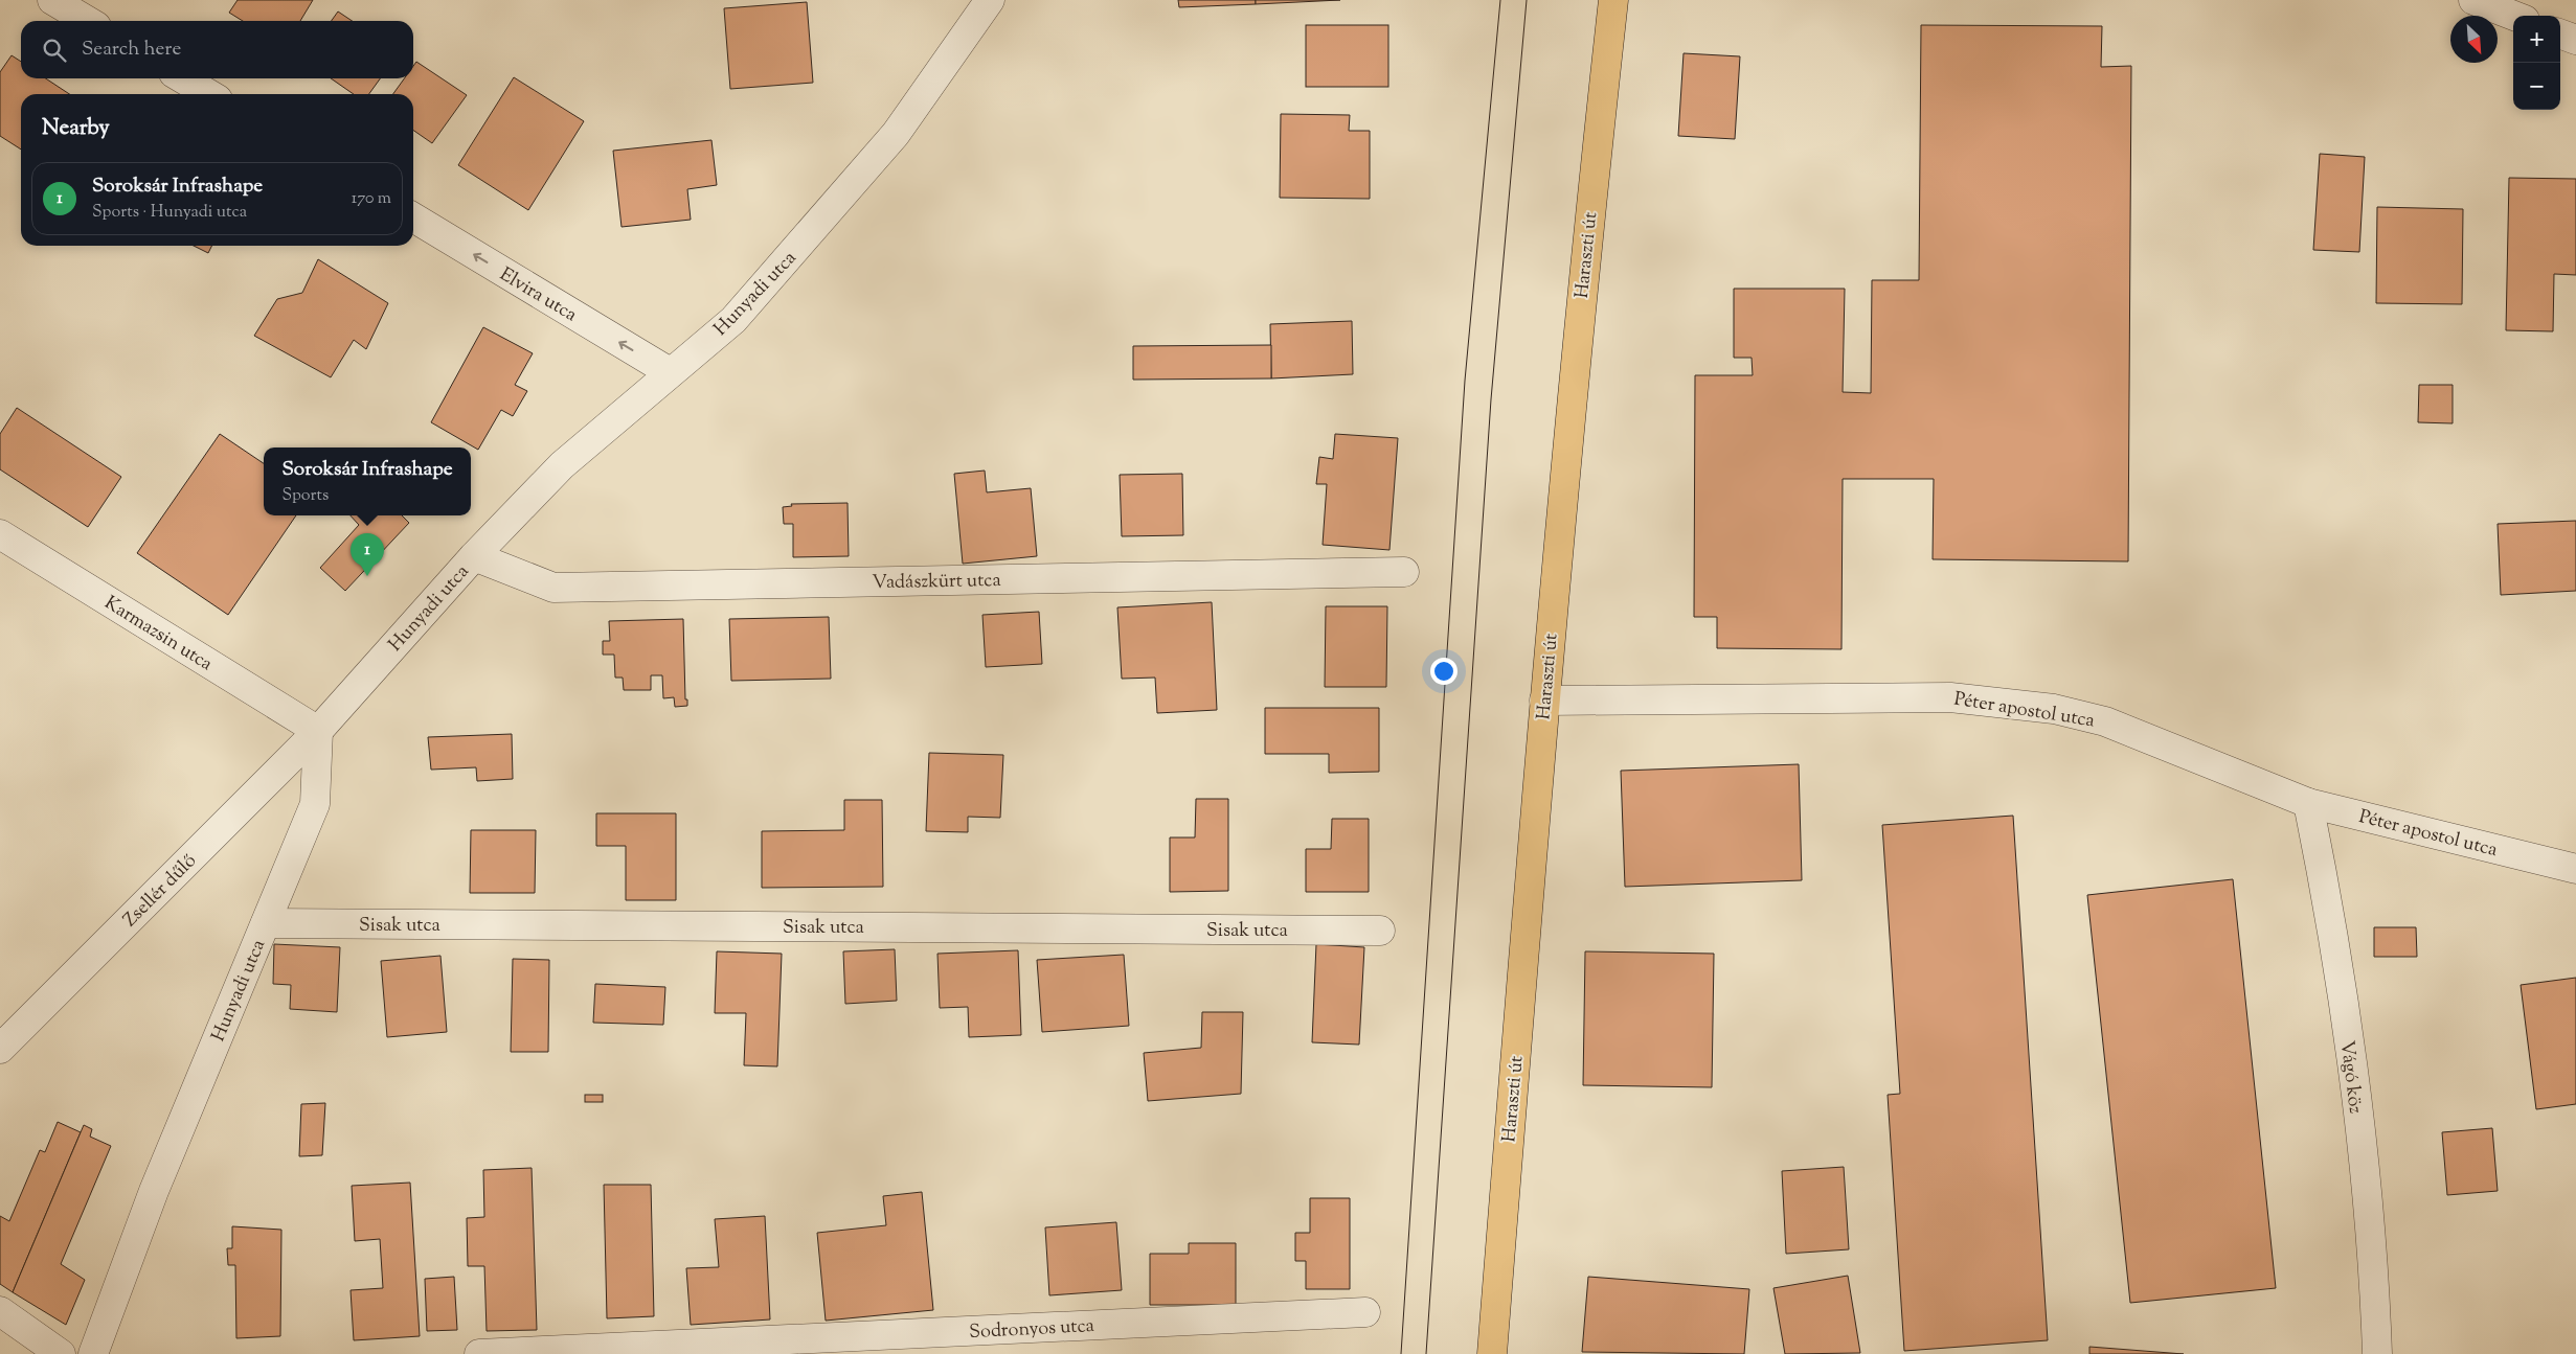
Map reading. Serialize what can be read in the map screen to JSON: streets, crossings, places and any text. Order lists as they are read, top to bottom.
{
  "streets": {
    "main road": ["Haraszti út"],
    "street": [
      "Hunyadi utca",
      "Elvira utca",
      "Vadászkürt utca",
      "Karmazsin utca",
      "Péter apostol utca",
      "Zsellér dűlő",
      "Sisak utca",
      "Vágó köz",
      "Sodronyos utca"
    ]
  },
  "crossings": [
    ["Haraszti út", "Péter apostol utca"],
    ["Hunyadi utca", "Elvira utca"],
    ["Hunyadi utca", "Vadászkürt utca"],
    ["Hunyadi utca", "Karmazsin utca"],
    ["Hunyadi utca", "Zsellér dűlő"],
    ["Hunyadi utca", "Sisak utca"],
    ["Karmazsin utca", "Zsellér dűlő"],
    ["Péter apostol utca", "Vágó köz"]
  ],
  "one_way": ["Elvira utca"],
  "north": "bottom right",
  "page": {
    "map_buttons": ["+", "−"],
    "search": "Search here",
    "heading": "Nearby",
    "list": [
      {
        "mark": "1",
        "name": "Soroksár Infrashape",
        "note": "Sports · Hunyadi utca",
        "value": "170 m"
      }
    ],
    "popup": ["Soroksár Infrashape", "Sports"],
    "pins": "1"
  }
}
